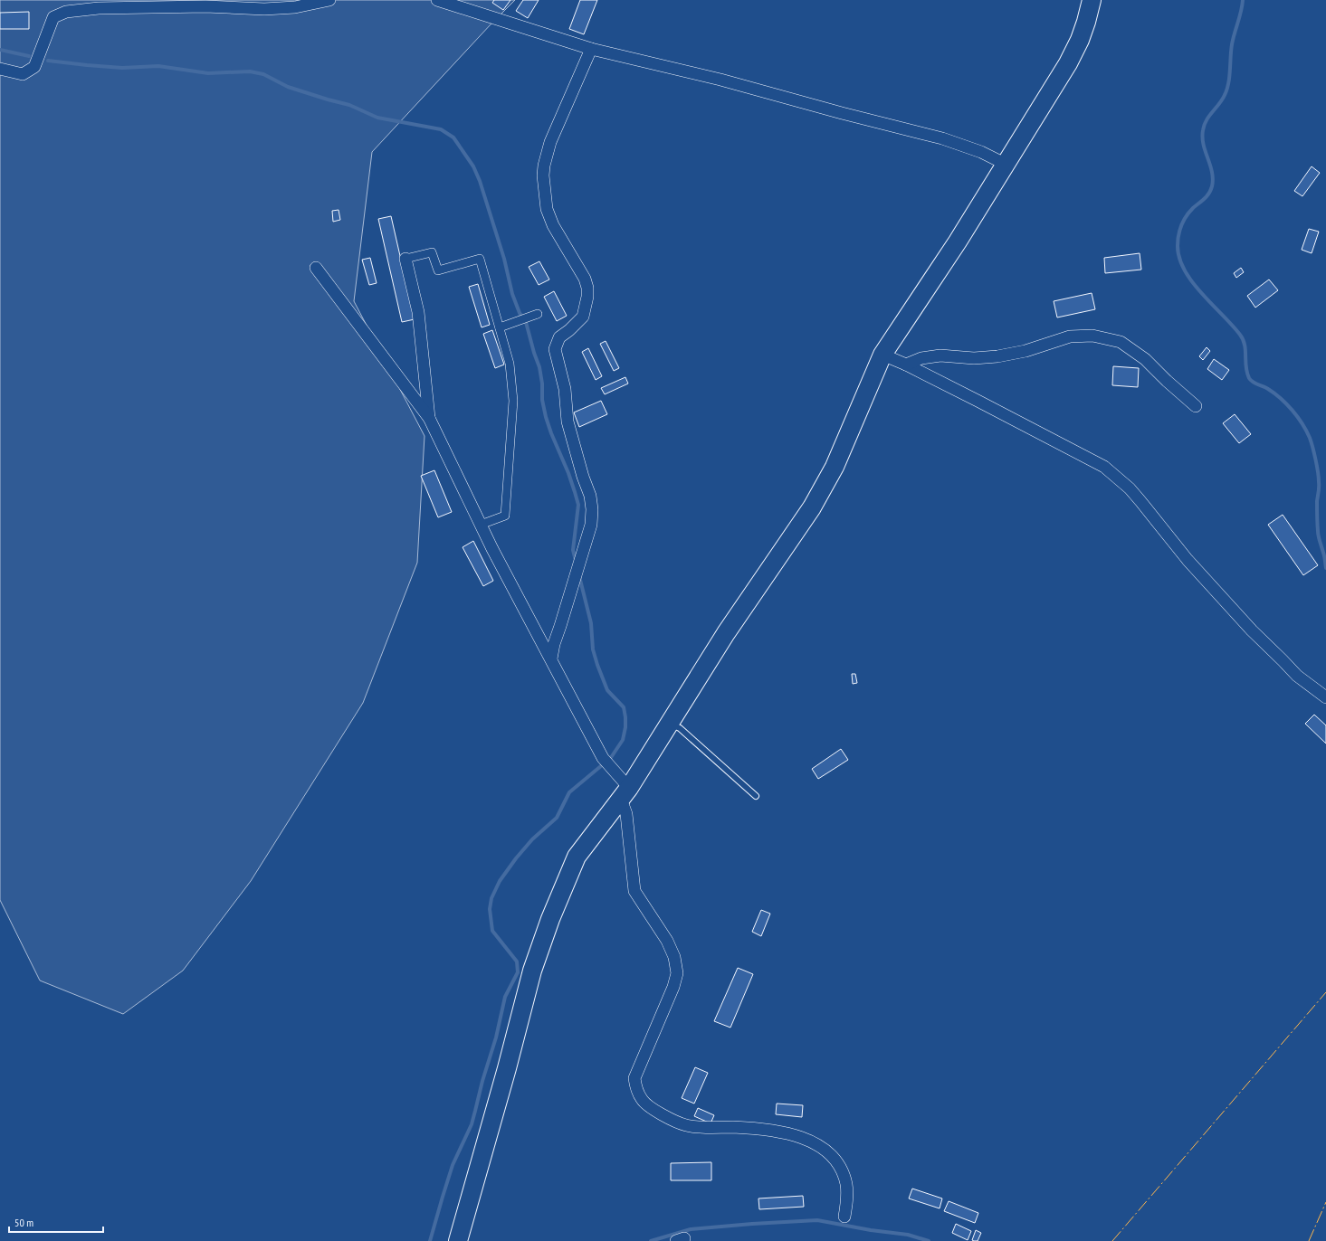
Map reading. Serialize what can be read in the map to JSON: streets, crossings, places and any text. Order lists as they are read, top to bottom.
{
  "scale_bar": "50 m"
}
